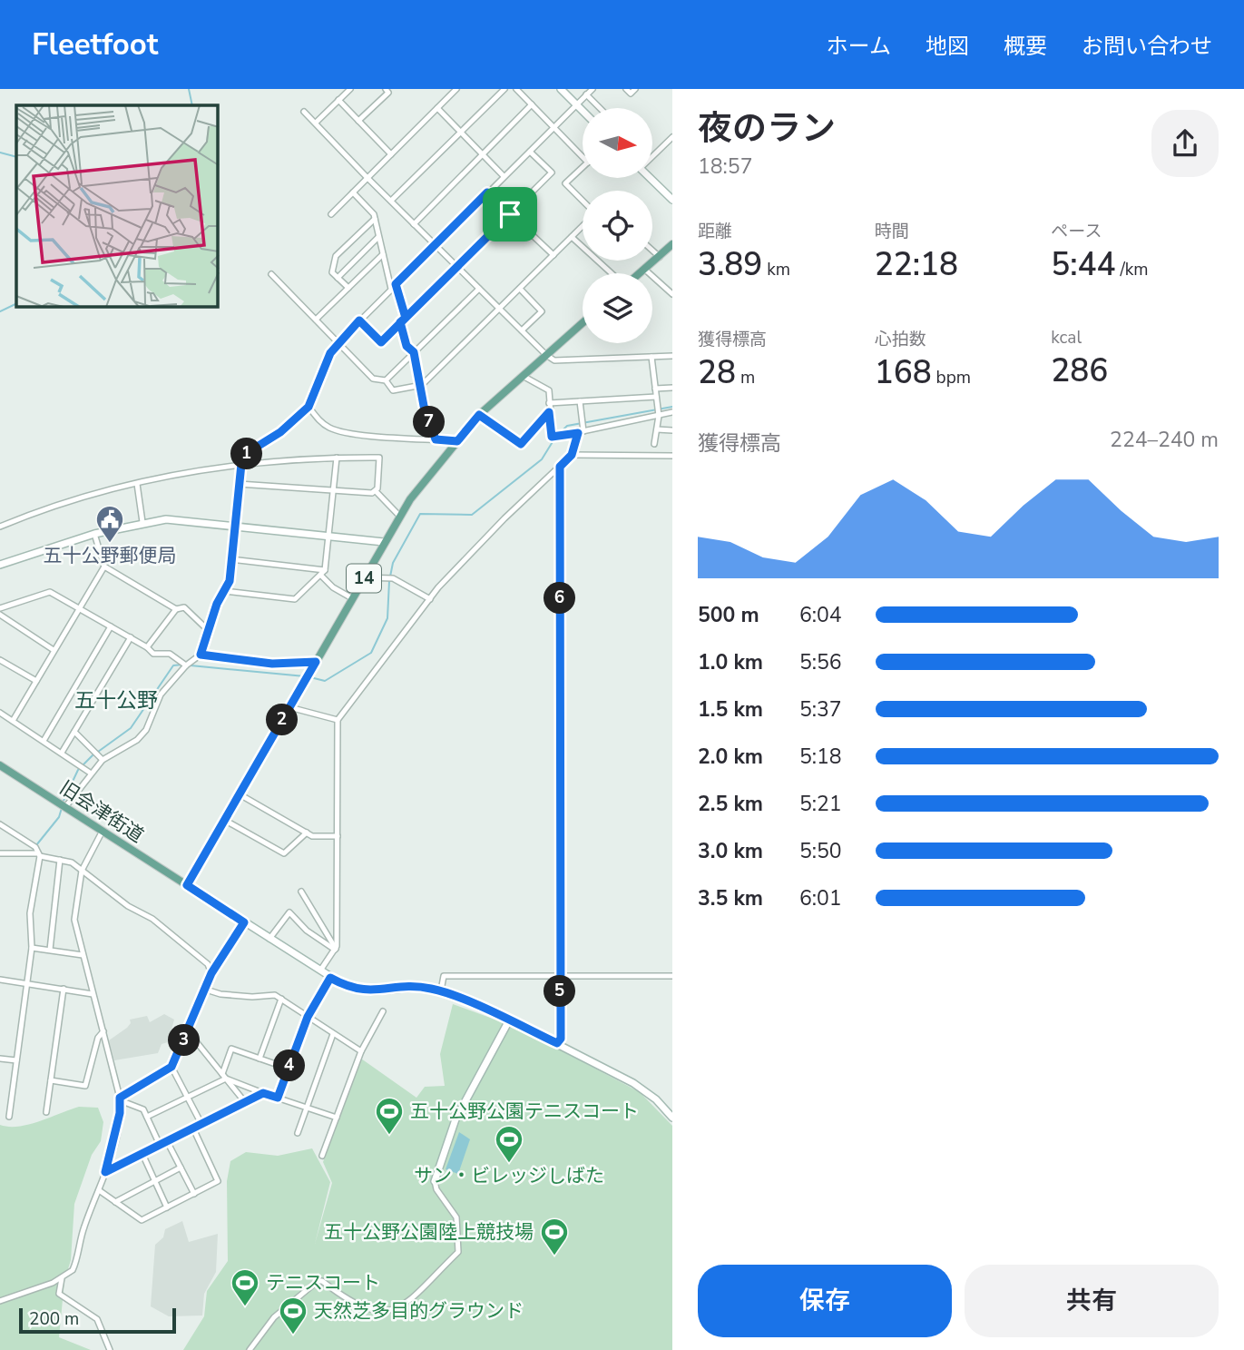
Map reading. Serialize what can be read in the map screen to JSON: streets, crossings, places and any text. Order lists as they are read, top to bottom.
{
  "streets": {
    "main road": ["14", "旧会津街道"]
  },
  "crossings": [
    ["14", "旧会津街道"]
  ],
  "districts": ["五十公野"],
  "places": {
    "public building": ["五十公野郵便局"],
    "sports": [
      "五十公野公園テニスコート",
      "サン・ビレッジしばた",
      "五十公野公園陸上競技場",
      "テニスコート",
      "天然芝多目的グラウンド"
    ]
  },
  "scale_bar": "200 m",
  "north": "right",
  "page": {
    "header": "Fleetfoot",
    "nav": [
      "ホーム",
      "地図",
      "概要",
      "お問い合わせ"
    ],
    "heading": ["夜のラン", "18:57"],
    "stats": [
      ["距離", "3.89 km"],
      ["時間", "22:18"],
      ["ペース", "5:44 /km"],
      ["獲得標高", "28 m"],
      ["心拍数", "168 bpm"],
      ["kcal", "286"]
    ],
    "pins": [
      "7",
      "1",
      "6",
      "2",
      "5",
      "3",
      "4"
    ],
    "chart": ["獲得標高", "224–240 m"],
    "list": [
      {
        "name": "500 m",
        "note": "6:04"
      },
      {
        "name": "1.0 km",
        "note": "5:56"
      },
      {
        "name": "1.5 km",
        "note": "5:37"
      },
      {
        "name": "2.0 km",
        "note": "5:18"
      },
      {
        "name": "2.5 km",
        "note": "5:21"
      },
      {
        "name": "3.0 km",
        "note": "5:50"
      },
      {
        "name": "3.5 km",
        "note": "6:01"
      }
    ],
    "buttons": ["保存", "共有"],
    "scale": "200 m"
  }
}
